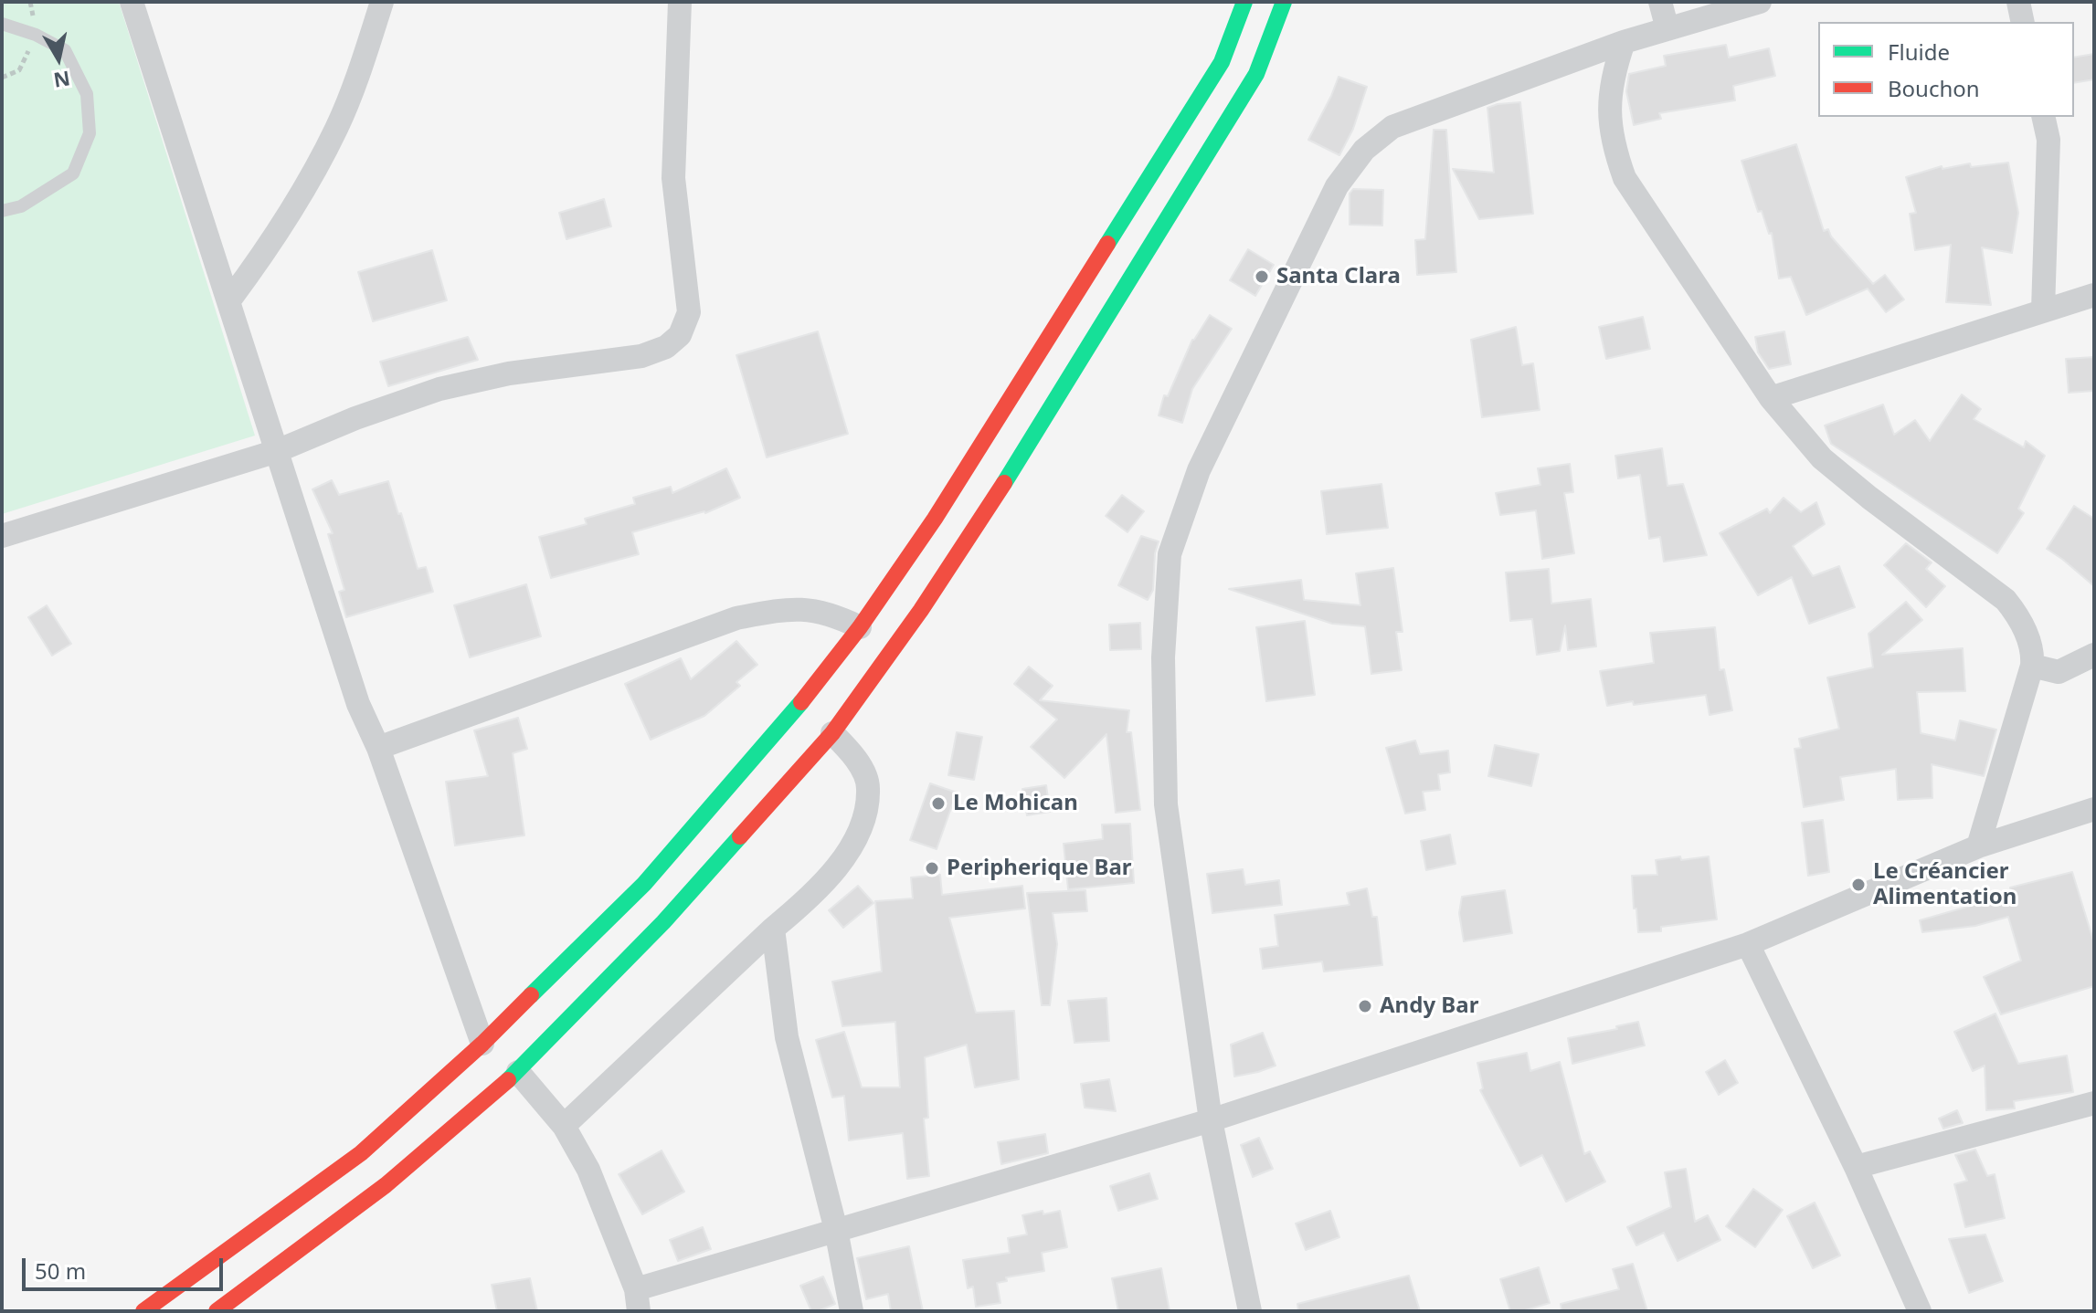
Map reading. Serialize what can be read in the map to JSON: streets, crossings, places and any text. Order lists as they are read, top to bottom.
{
  "places": [
    "Santa Clara",
    "Le Mohican",
    "Peripherique Bar",
    "Le Créancier Alimentation",
    "Andy Bar"
  ],
  "legend": ["Fluide", "Bouchon"],
  "scale_bar": "50 m",
  "north": "bottom"
}
